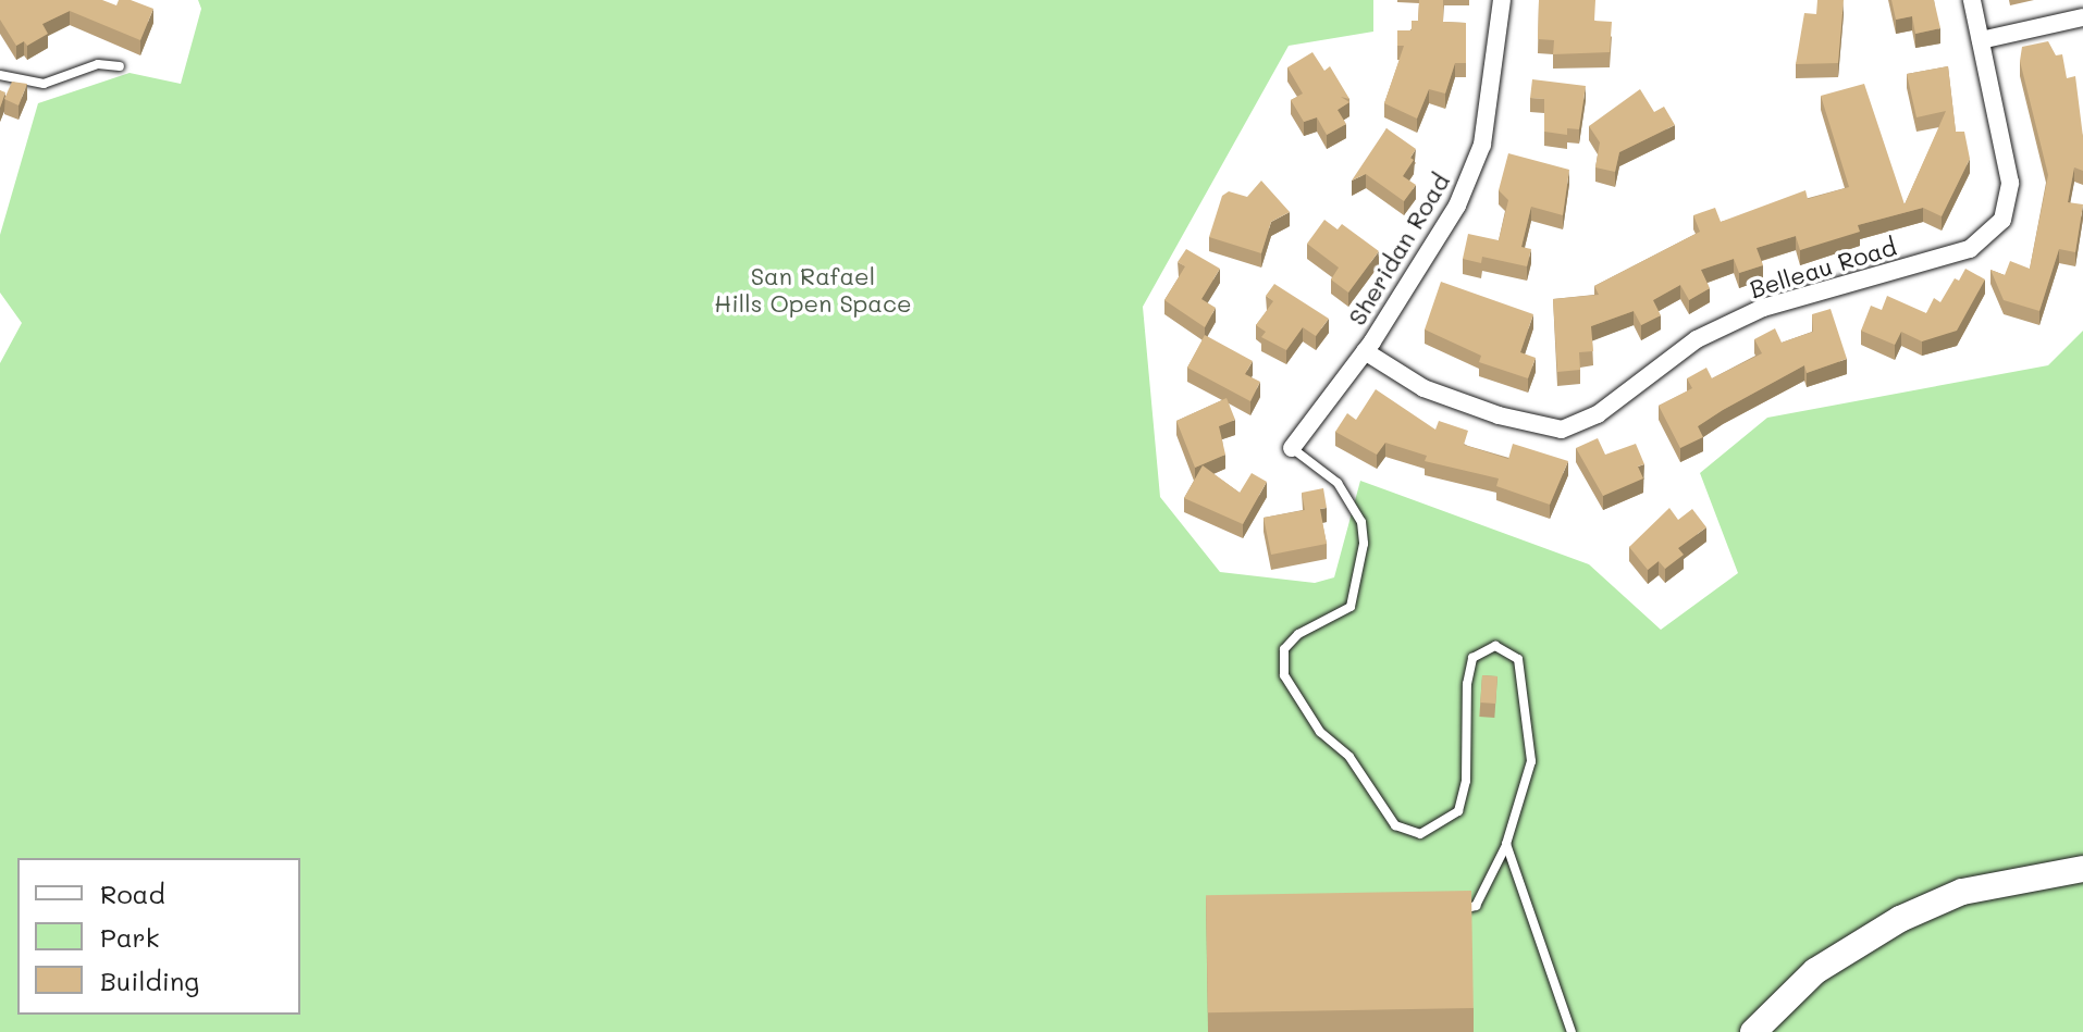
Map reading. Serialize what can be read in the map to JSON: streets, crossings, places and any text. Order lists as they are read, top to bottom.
{
  "streets": {
    "street": ["Sheridan Road", "Belleau Road"]
  },
  "crossings": [
    ["Sheridan Road", "Belleau Road"]
  ],
  "parks": ["San Rafael Hills Open Space"],
  "legend": ["Road", "Park", "Building"]
}
